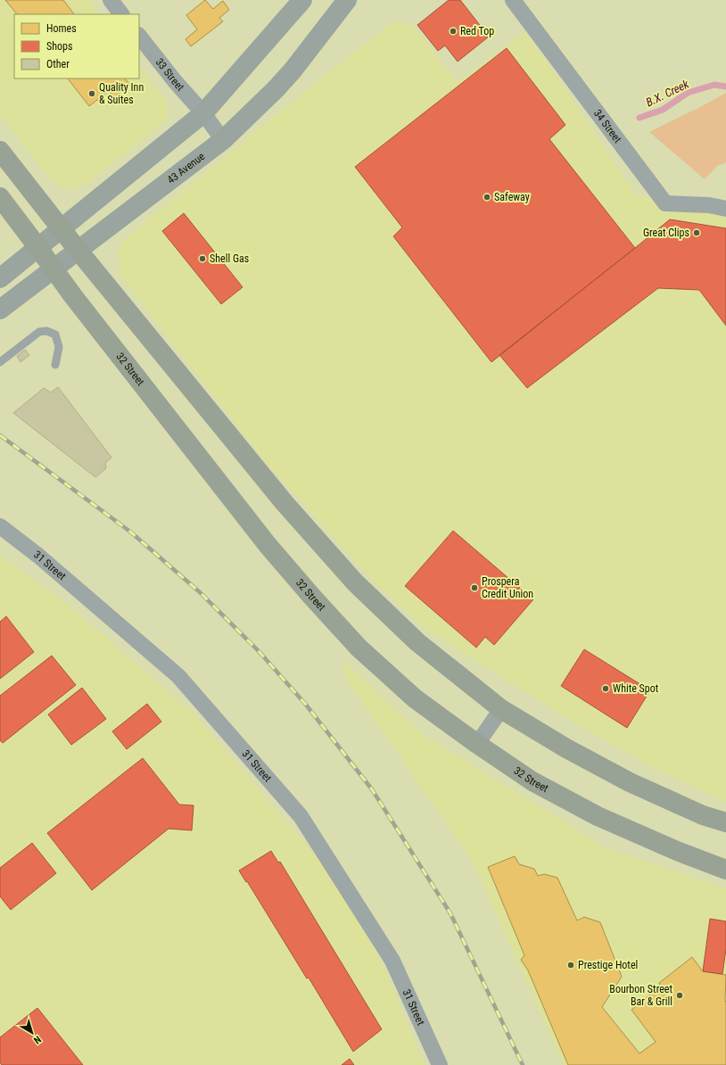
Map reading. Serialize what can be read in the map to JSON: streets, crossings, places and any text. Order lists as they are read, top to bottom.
{
  "streets": {
    "highway": ["32 Street"],
    "street": [
      "33 Street",
      "34 Street",
      "43 Avenue",
      "31 Street"
    ]
  },
  "crossings": [
    ["33 Street", "43 Avenue"],
    ["43 Avenue", "32 Street"]
  ],
  "water": ["B.X. Creek"],
  "places": [
    "Red Top",
    "Quality Inn & Suites",
    "Safeway",
    "Great Clips",
    "Shell Gas",
    "Prospera Credit Union",
    "White Spot",
    "Prestige Hotel",
    "Bourbon Street Bar & Grill"
  ],
  "legend": ["Homes", "Shops", "Other"],
  "north": "bottom right"
}
